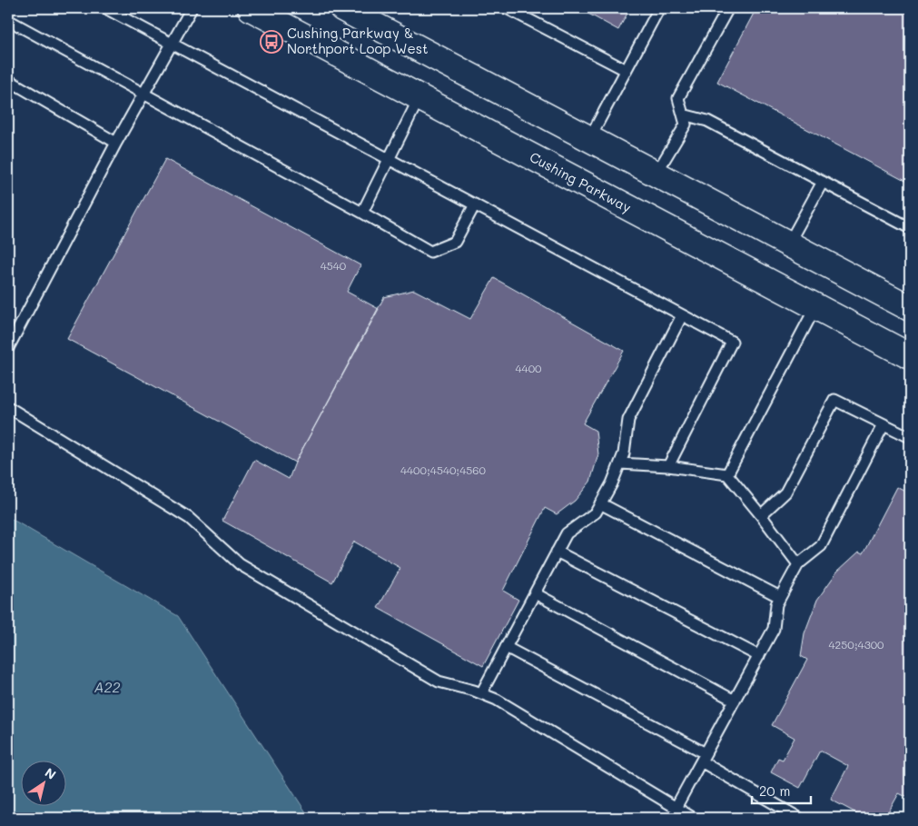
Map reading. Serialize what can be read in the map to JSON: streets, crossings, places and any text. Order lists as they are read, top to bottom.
{
  "streets": {
    "main road": ["Cushing Parkway"]
  },
  "water": ["A22"],
  "places": {
    "bus stop": ["Cushing Parkway & Northport Loop West"]
  },
  "house_numbers": [
    "4540",
    "4400",
    "4400;4540;4560",
    "4250;4300"
  ],
  "scale_bar": "20 m",
  "north": "top right"
}
